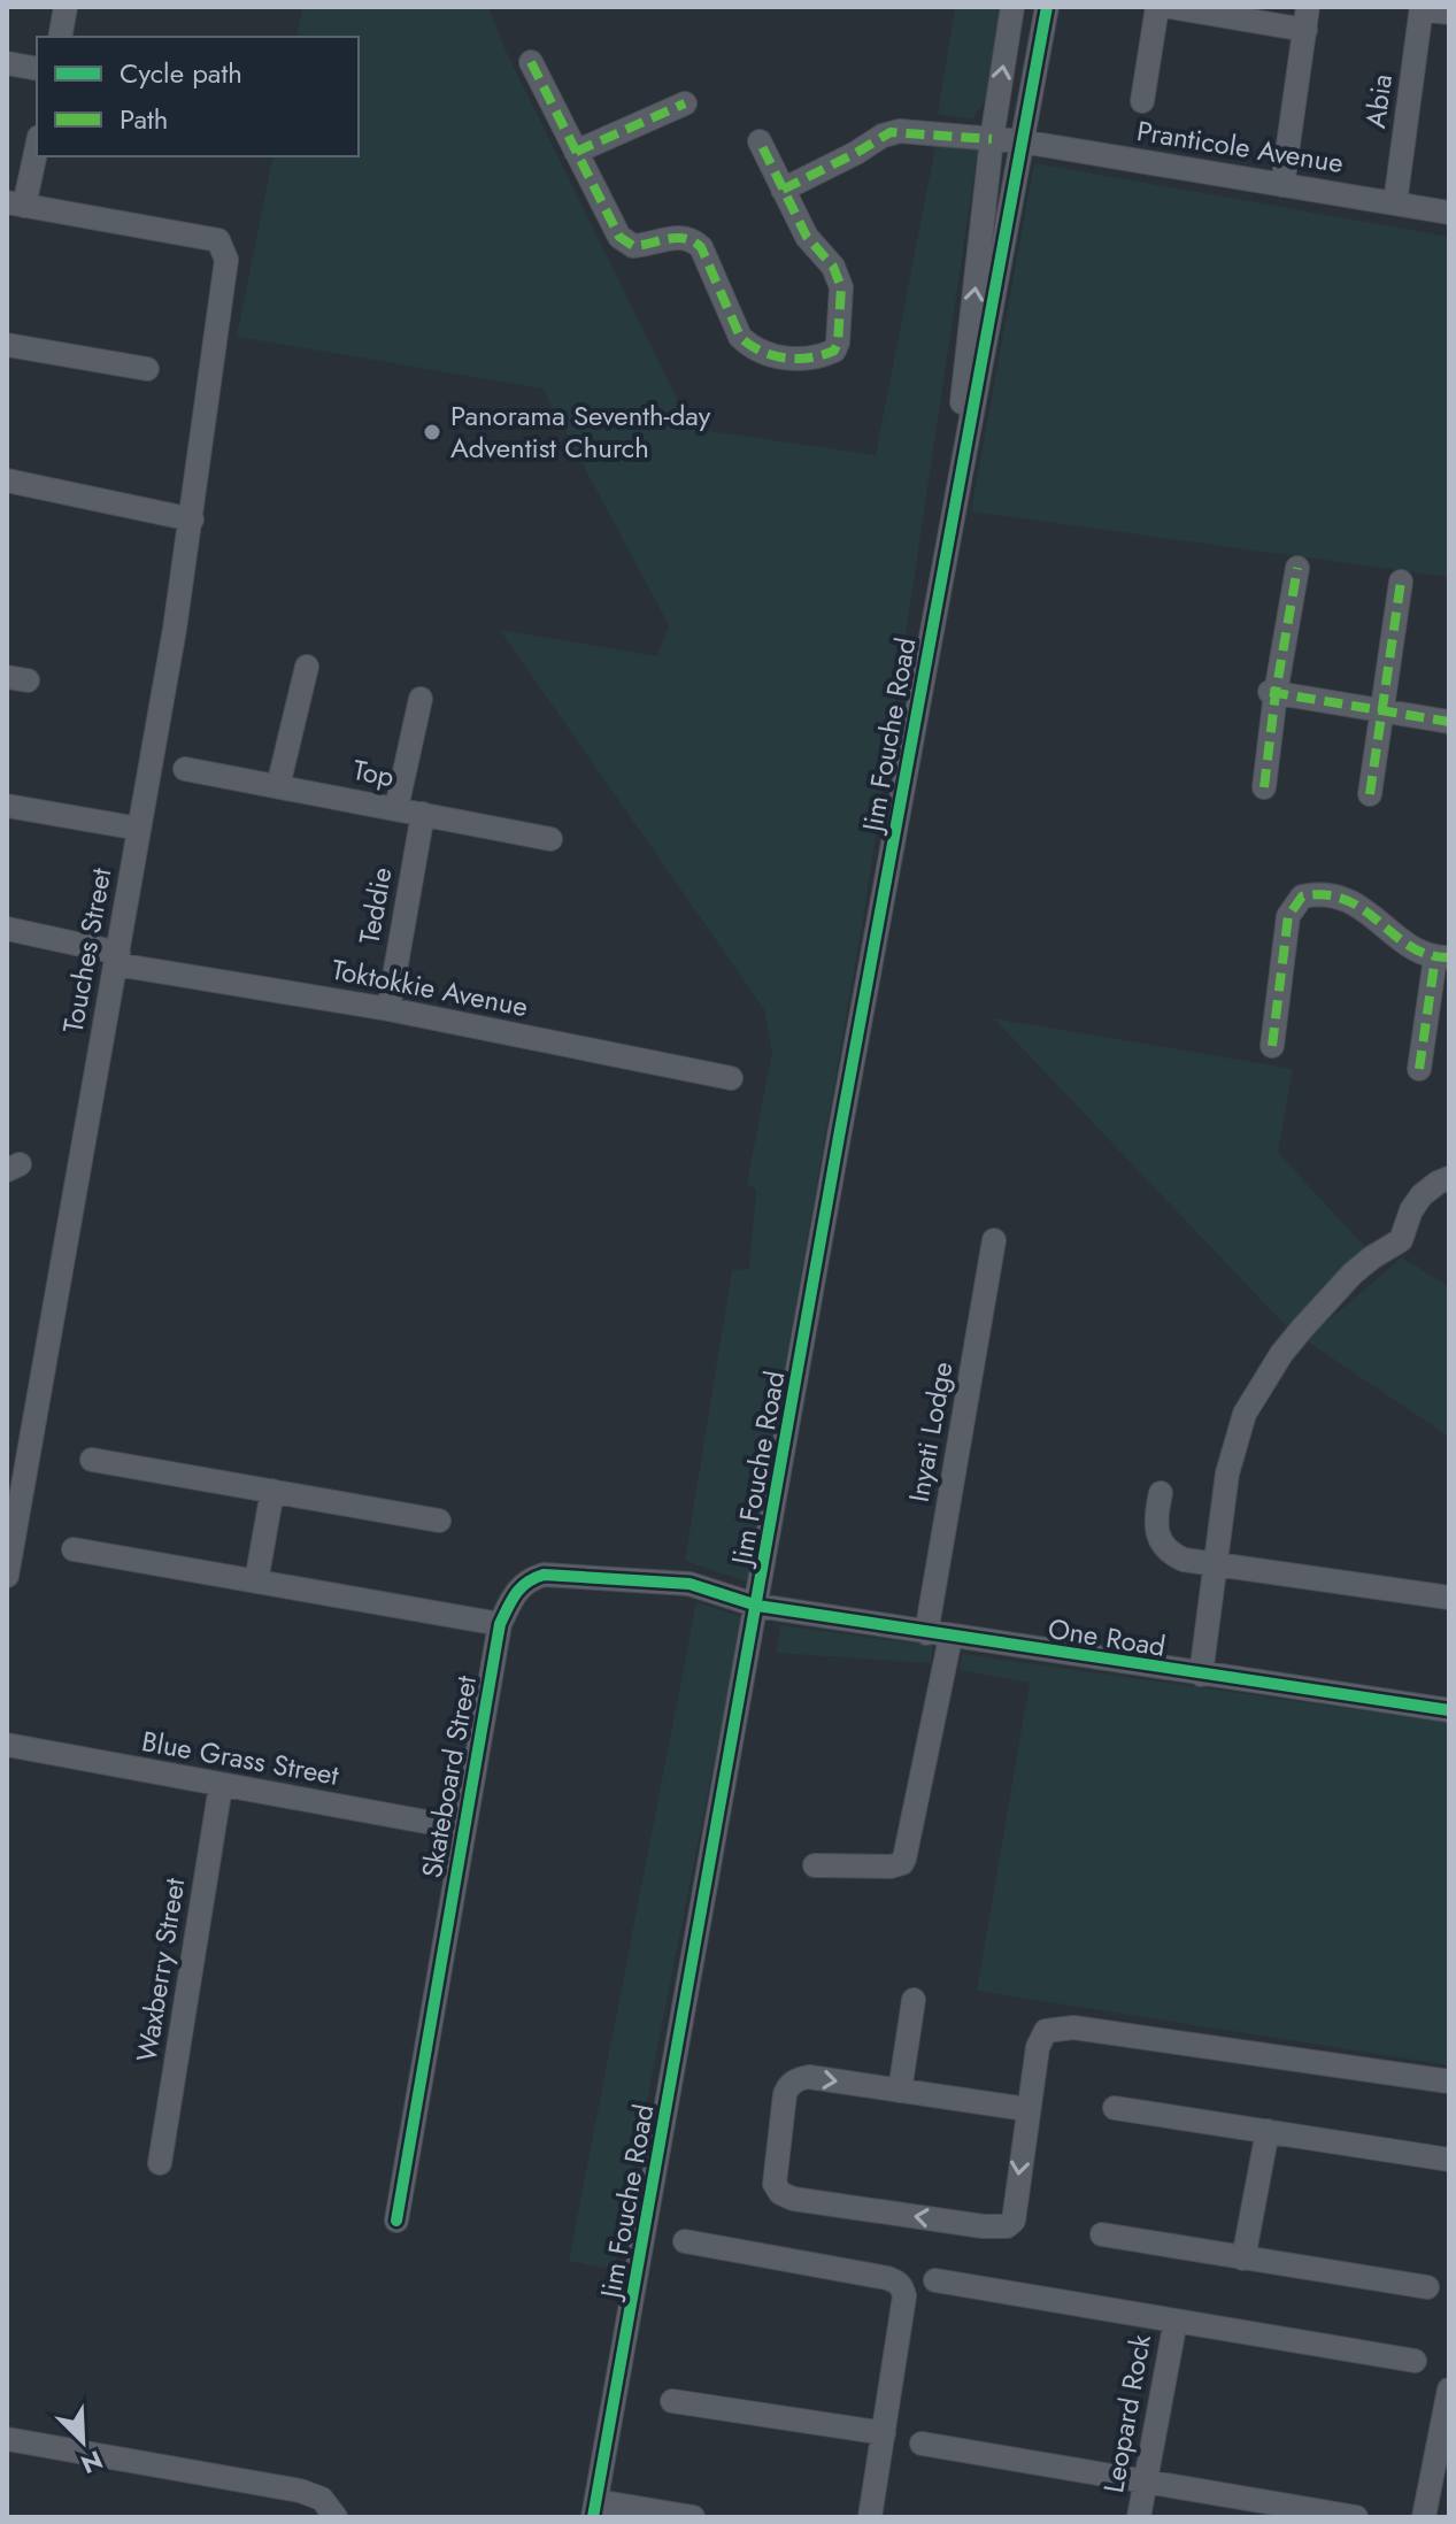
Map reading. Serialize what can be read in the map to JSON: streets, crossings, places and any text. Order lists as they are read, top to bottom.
{
  "streets": {
    "street": [
      "Abia",
      "Pranticole Avenue",
      "Jim Fouche Road",
      "Top",
      "Teddie",
      "Touches Street",
      "Toktokkie Avenue",
      "Inyati Lodge",
      "One Road",
      "Blue Grass Street",
      "Skateboard Street",
      "Waxberry Street",
      "Leopard Rock"
    ]
  },
  "crossings": [
    ["Abia", "Pranticole Avenue"],
    ["Pranticole Avenue", "Jim Fouche Road"],
    ["Jim Fouche Road", "One Road"],
    ["Jim Fouche Road", "Skateboard Street"],
    ["Top", "Teddie"],
    ["Teddie", "Toktokkie Avenue"],
    ["Touches Street", "Toktokkie Avenue"],
    ["Inyati Lodge", "One Road"],
    ["One Road", "Skateboard Street"],
    ["Blue Grass Street", "Skateboard Street"],
    ["Blue Grass Street", "Waxberry Street"]
  ],
  "places": ["Panorama Seventh-day Adventist Church"],
  "legend": ["Cycle path", "Path"],
  "north": "bottom right"
}
